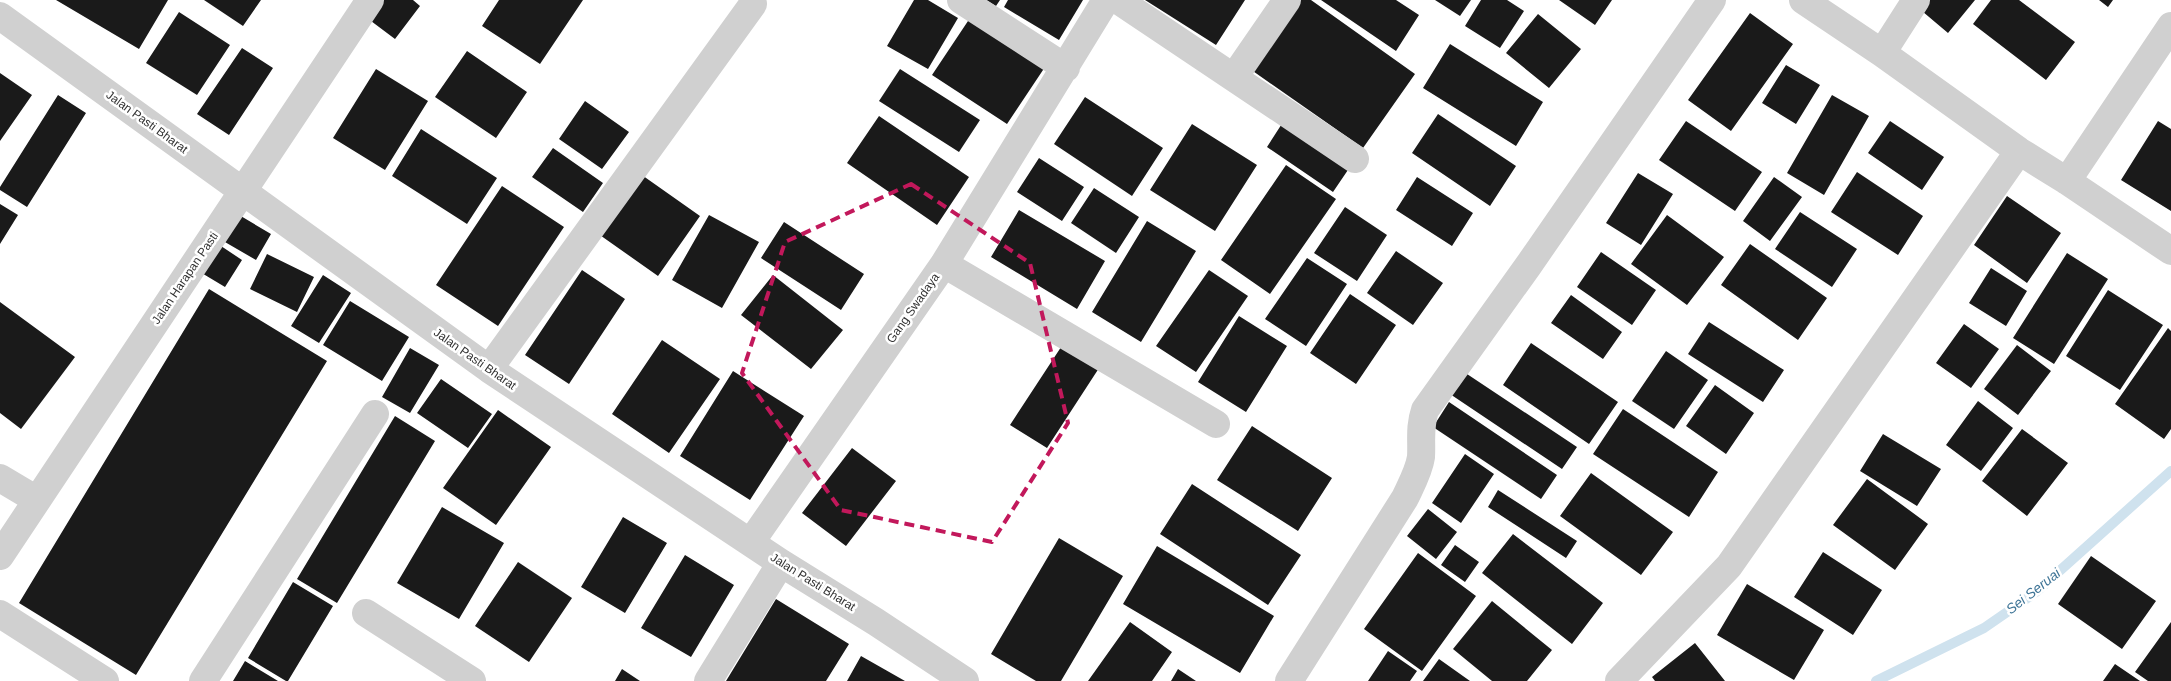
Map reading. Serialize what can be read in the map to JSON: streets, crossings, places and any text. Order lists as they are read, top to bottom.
{
  "streets": {
    "street": ["Jalan Pasti Bharat", "Jalan Harapan Pasti", "Gang Swadaya"]
  },
  "crossings": [
    ["Jalan Pasti Bharat", "Jalan Harapan Pasti"],
    ["Jalan Pasti Bharat", "Gang Swadaya"]
  ],
  "water": ["Sei Seruai"]
}
